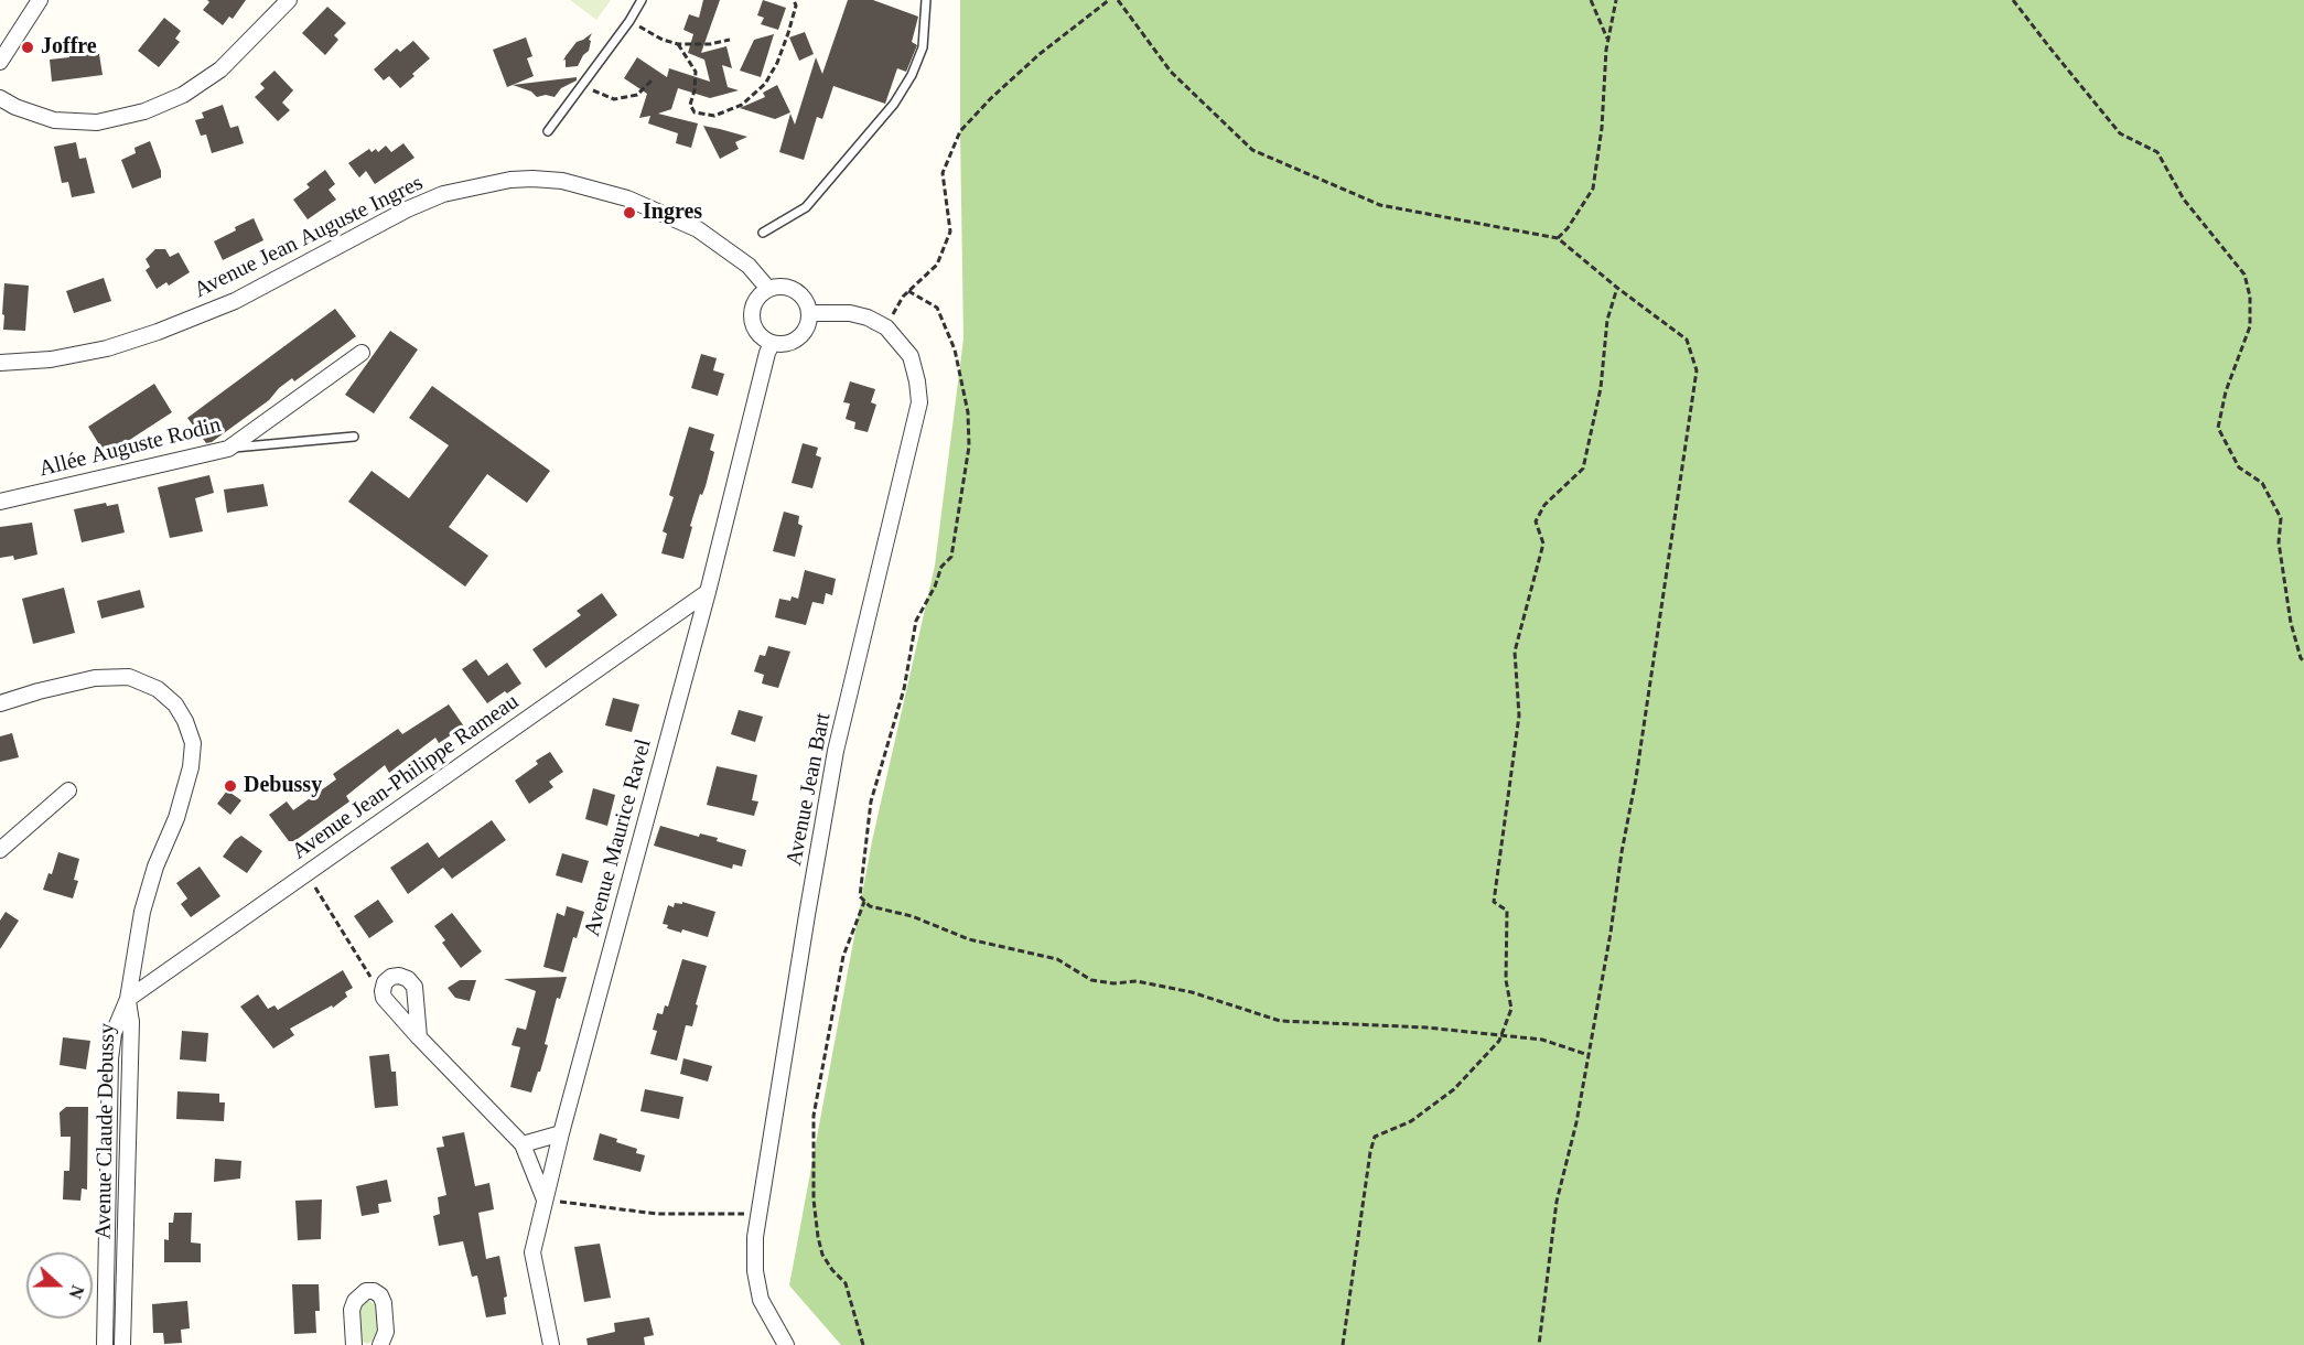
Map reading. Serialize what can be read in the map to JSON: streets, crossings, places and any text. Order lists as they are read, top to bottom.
{
  "streets": {
    "street": [
      "Avenue Jean Auguste Ingres",
      "Allée Auguste Rodin",
      "Avenue Jean-Philippe Rameau",
      "Avenue Jean Bart",
      "Avenue Maurice Ravel",
      "Avenue Claude Debussy"
    ]
  },
  "crossings": [
    ["Avenue Jean Auguste Ingres", "Avenue Jean Bart"],
    ["Avenue Jean Auguste Ingres", "Avenue Maurice Ravel"],
    ["Avenue Jean-Philippe Rameau", "Avenue Maurice Ravel"],
    ["Avenue Jean-Philippe Rameau", "Avenue Claude Debussy"],
    ["Avenue Jean Bart", "Avenue Maurice Ravel"]
  ],
  "places": ["Joffre", "Ingres", "Debussy"],
  "north": "right"
}
